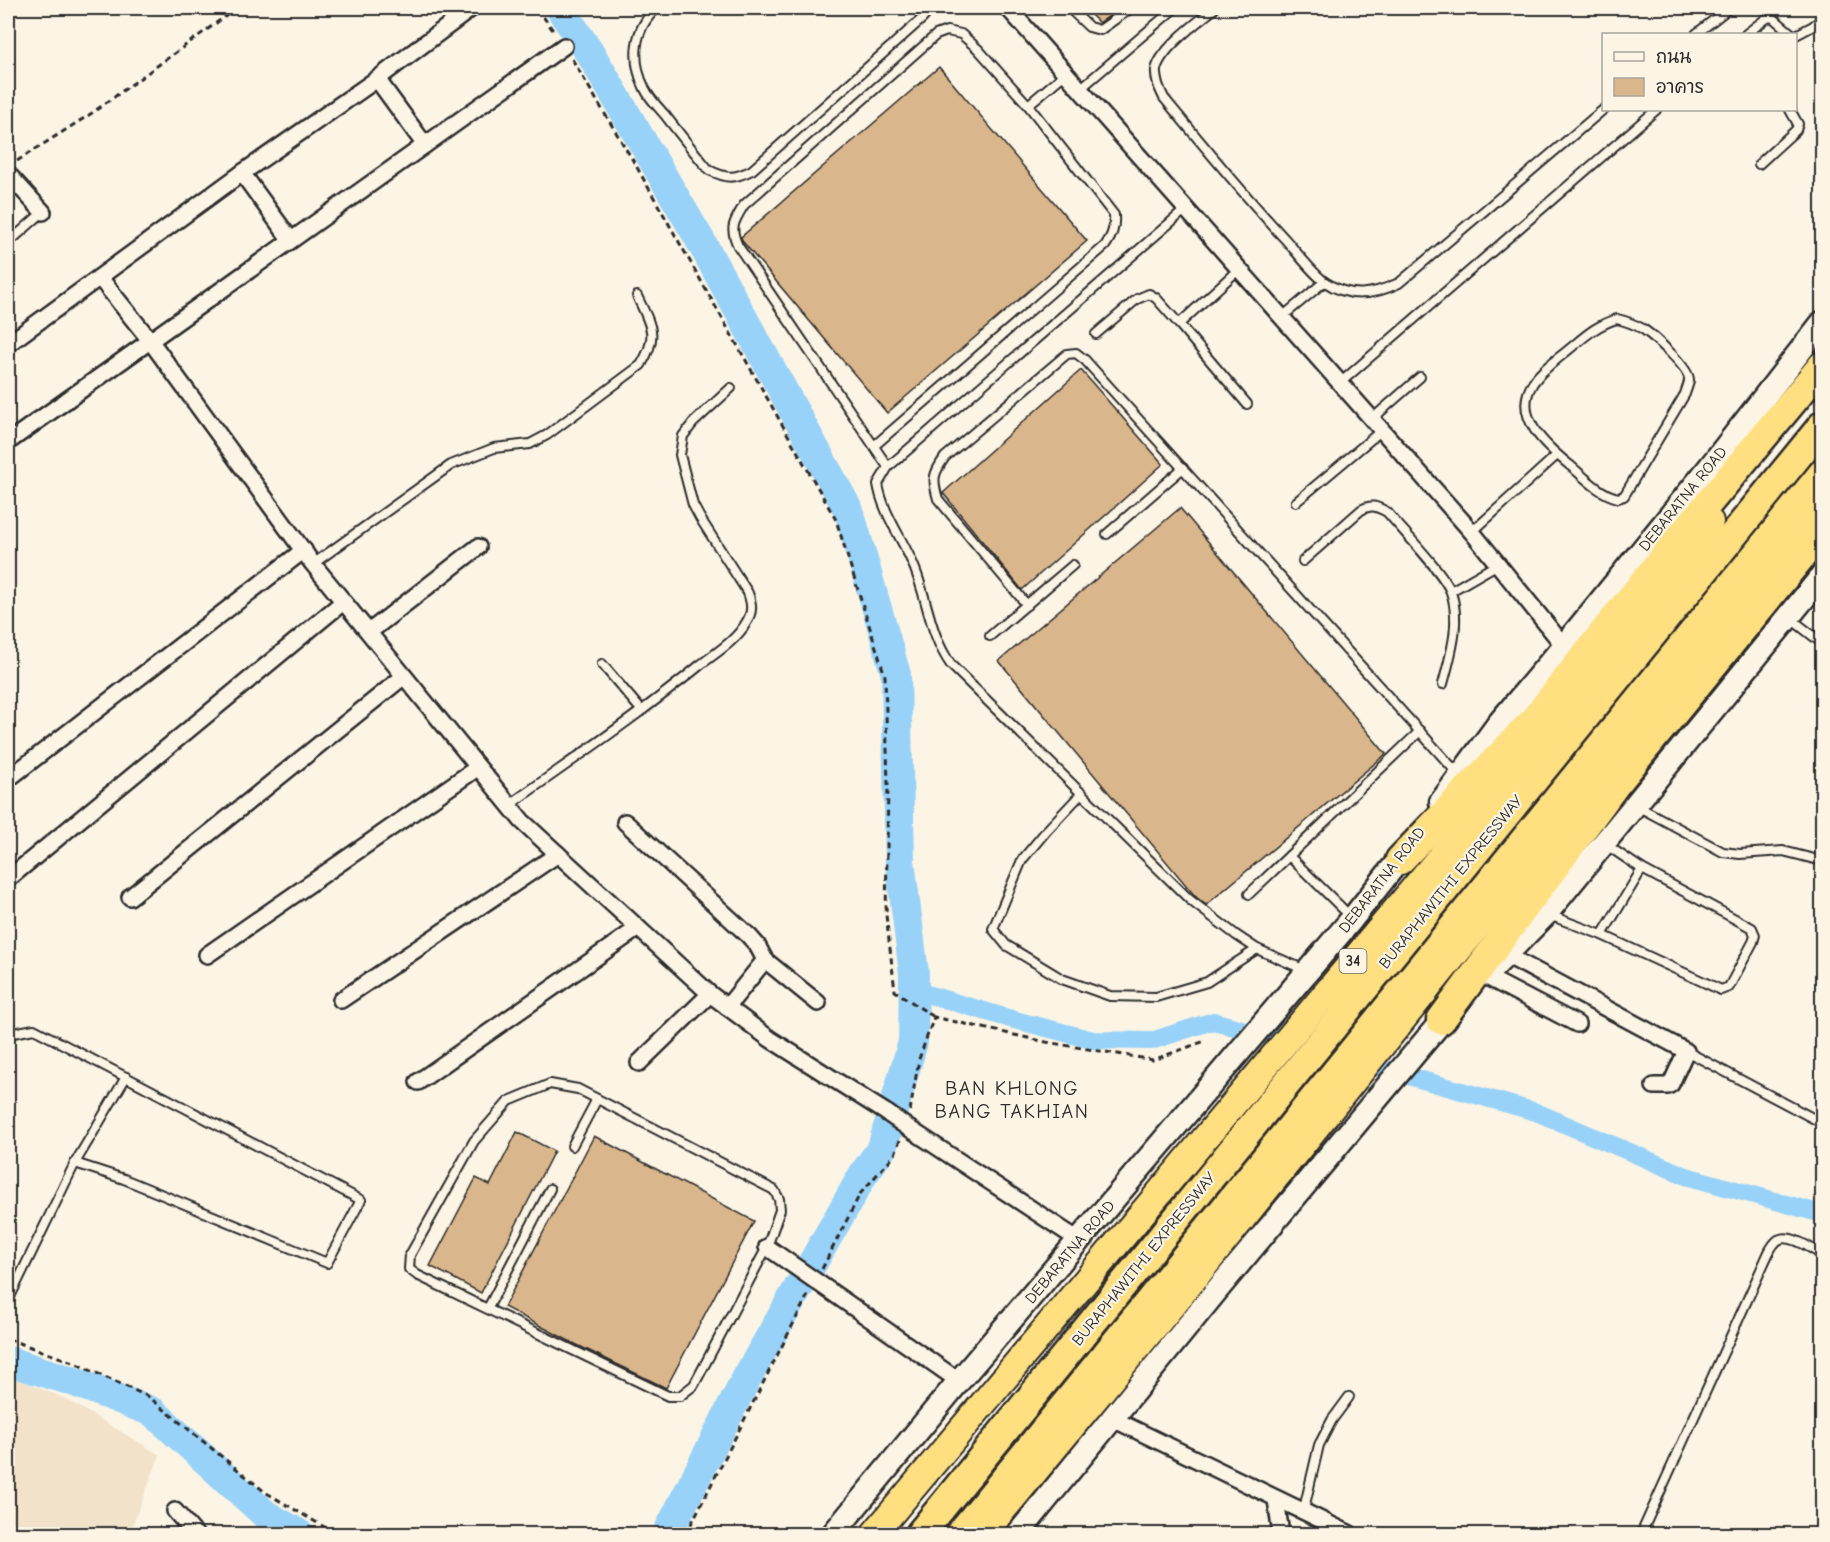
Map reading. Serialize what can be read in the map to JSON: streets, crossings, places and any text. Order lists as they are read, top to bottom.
{
  "streets": {
    "highway": ["DEBARATNA ROAD", "BURAPHAWITHI EXPRESSWAY", "34"]
  },
  "districts": ["BAN KHLONG BANG TAKHIAN"],
  "legend": ["ถนน", "อาคาร"]
}
